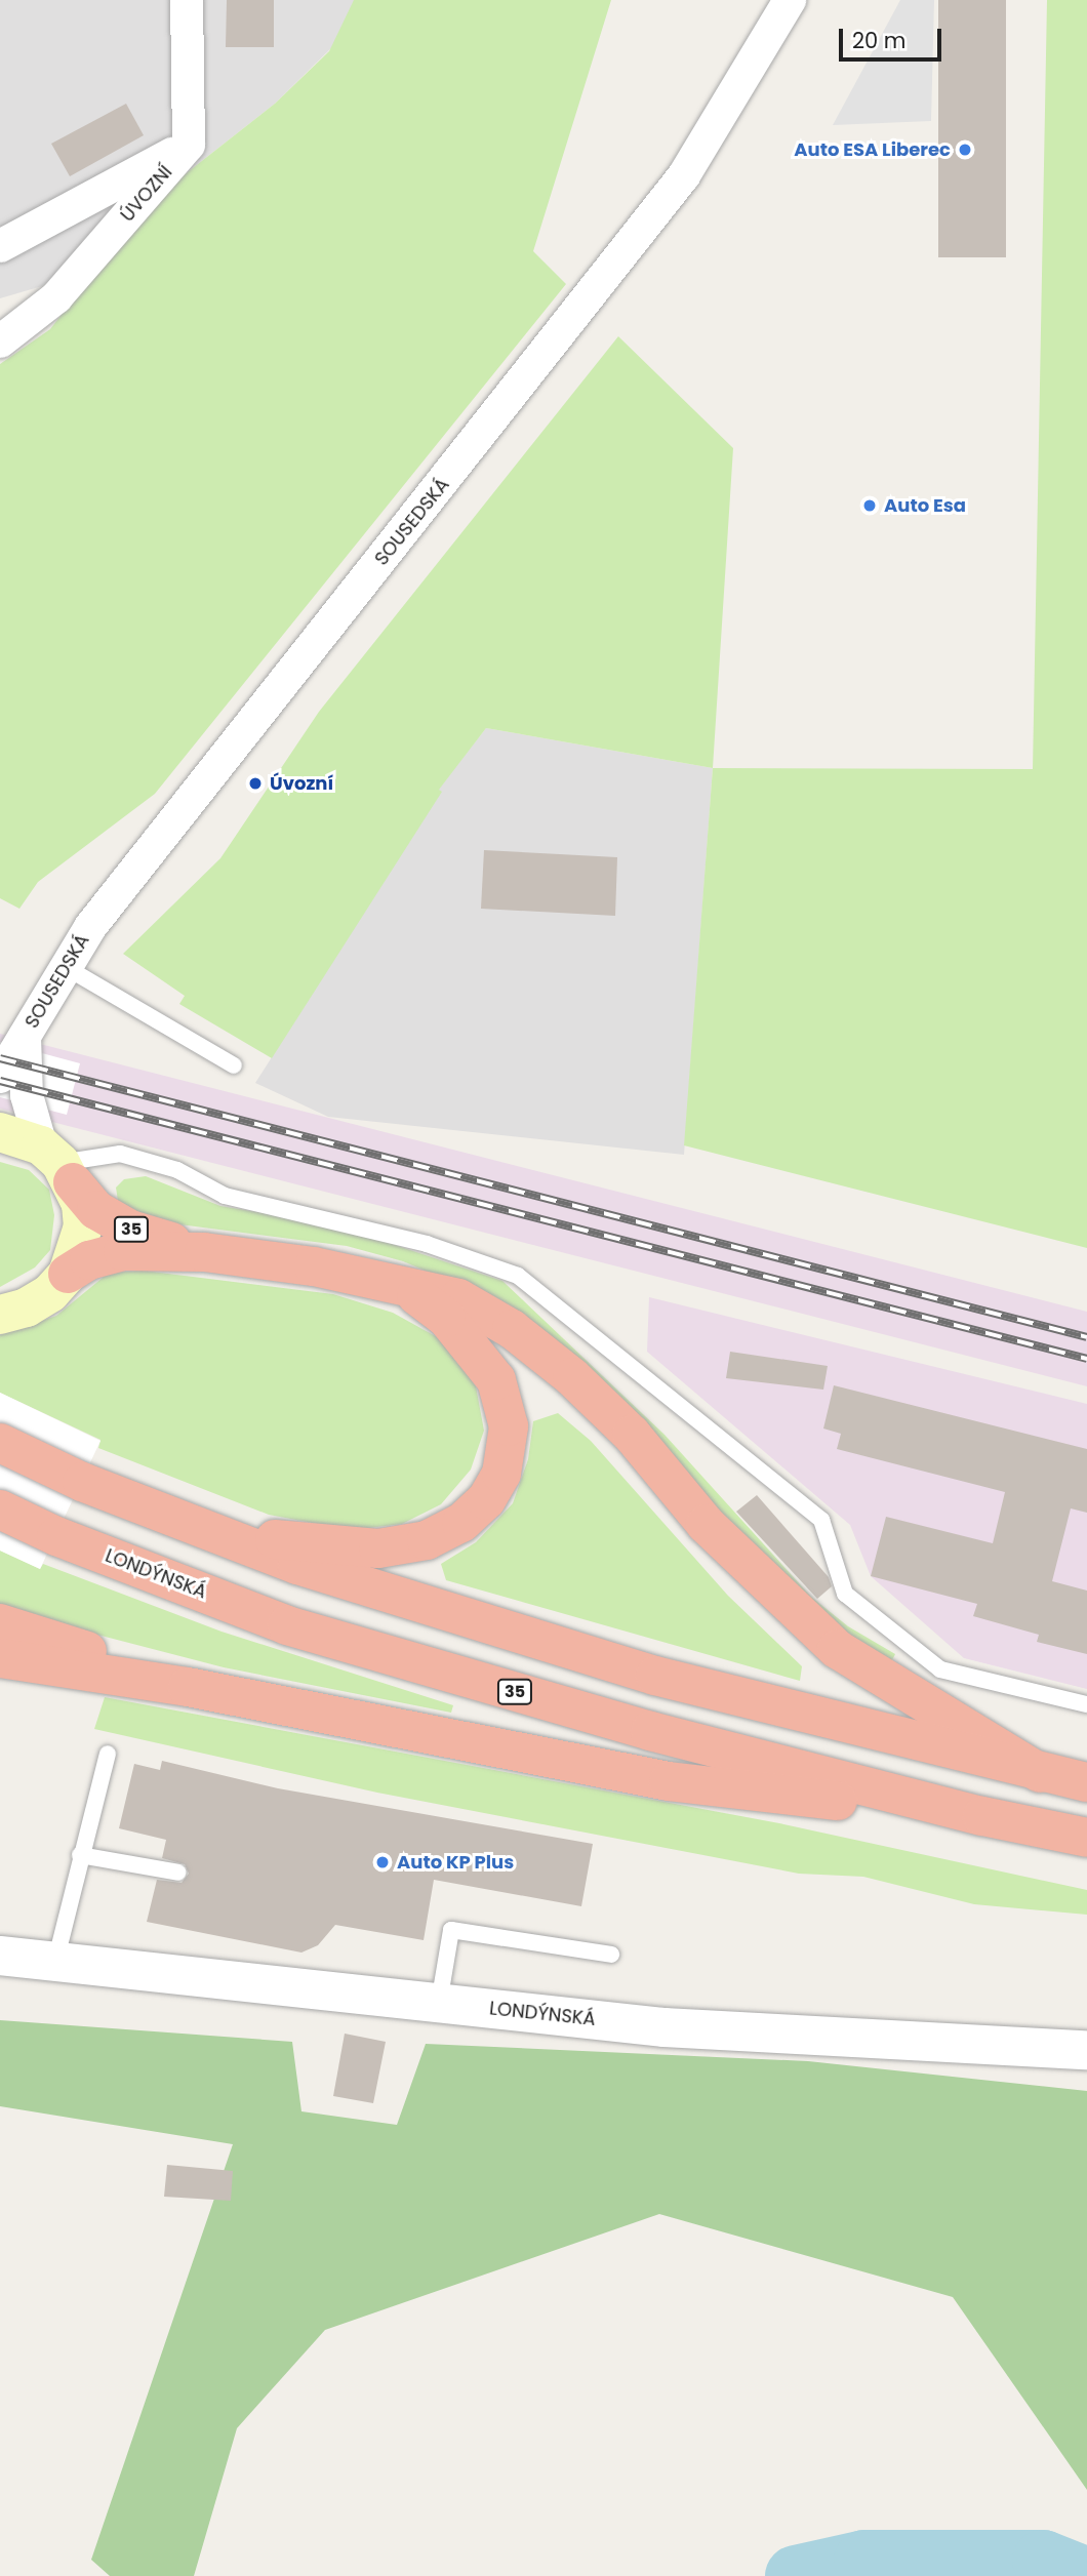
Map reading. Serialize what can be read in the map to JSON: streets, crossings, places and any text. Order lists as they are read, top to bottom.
{
  "streets": {
    "highway": ["35", "LONDÝNSKÁ"],
    "street": ["ÚVOZNÍ", "SOUSEDSKÁ"]
  },
  "crossings": [
    ["SOUSEDSKÁ", "35"],
    ["35", "LONDÝNSKÁ"]
  ],
  "places": [
    "Auto ESA Liberec",
    "Auto Esa",
    "Úvozní",
    "Auto KP Plus"
  ],
  "scale_bar": "20 m"
}
